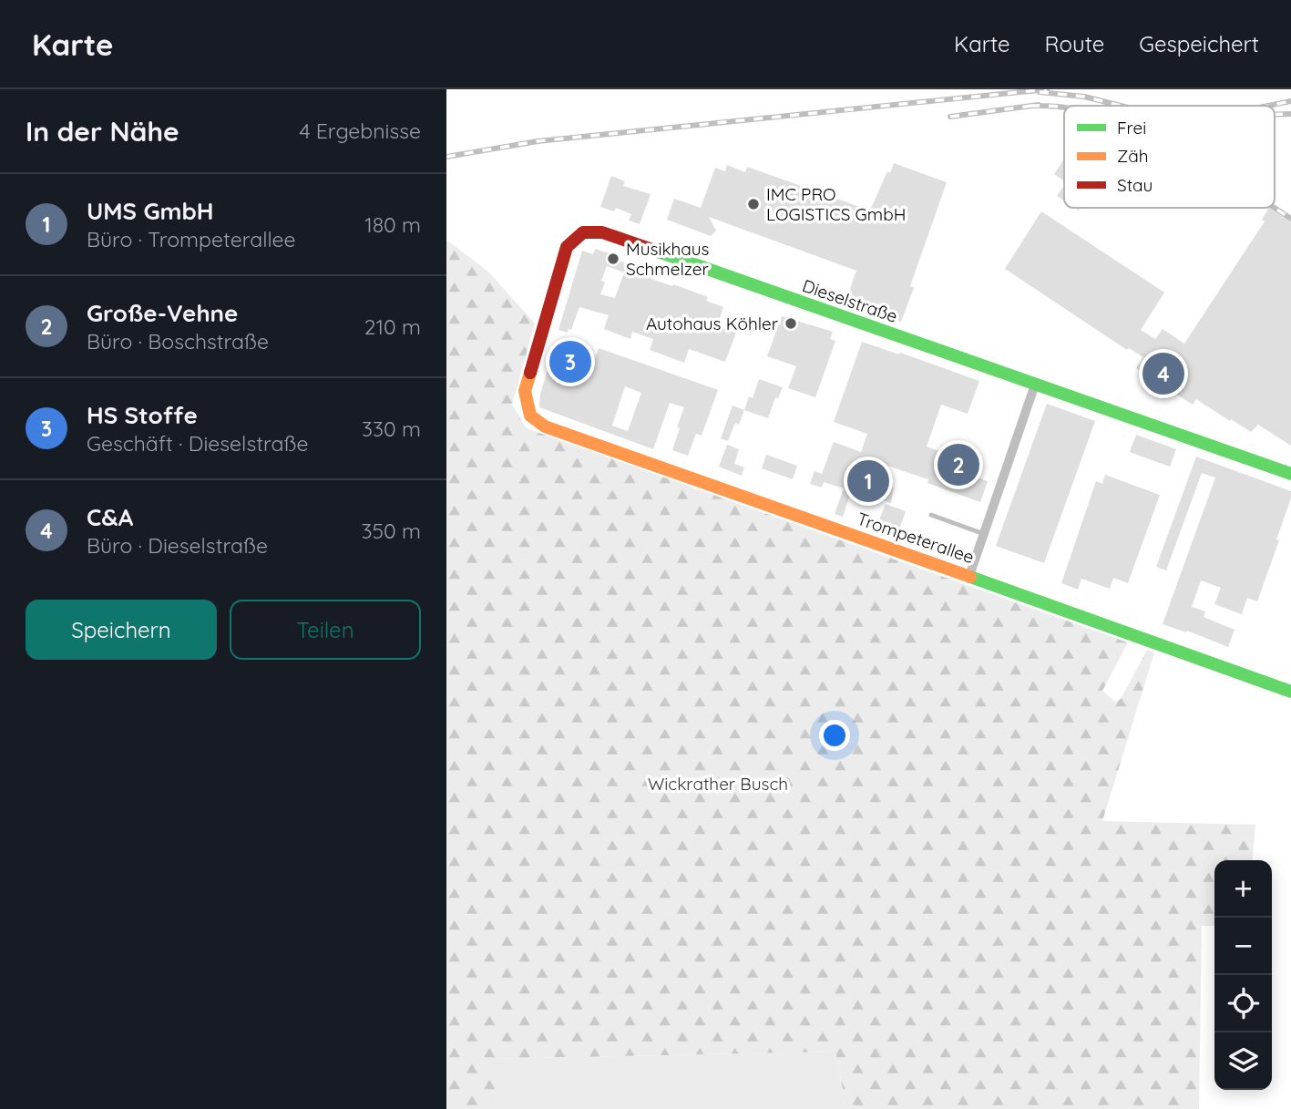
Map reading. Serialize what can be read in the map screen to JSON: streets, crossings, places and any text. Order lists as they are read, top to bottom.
{
  "streets": {
    "street": ["Dieselstraße", "Trompeterallee"]
  },
  "crossings": [
    ["Dieselstraße", "Trompeterallee"]
  ],
  "parks": ["Wickrather Busch"],
  "places": ["IMC PRO LOGISTICS GmbH", "Musikhaus Schmelzer", "Autohaus Köhler"],
  "legend": ["Frei", "Zäh", "Stau"],
  "page": {
    "header": "Karte",
    "nav": ["Karte", "Route", "Gespeichert"],
    "heading": ["In der Nähe", "4 Ergebnisse"],
    "list": [
      {
        "mark": "1",
        "name": "UMS GmbH",
        "note": "Büro · Trompeterallee",
        "value": "180 m"
      },
      {
        "mark": "2",
        "name": "Große-Vehne",
        "note": "Büro · Boschstraße",
        "value": "210 m"
      },
      {
        "mark": "3",
        "name": "HS Stoffe",
        "note": "Geschäft · Dieselstraße",
        "value": "330 m"
      },
      {
        "mark": "4",
        "name": "C&A",
        "note": "Büro · Dieselstraße",
        "value": "350 m"
      }
    ],
    "pins": [
      "3",
      "4",
      "2",
      "1"
    ],
    "buttons": ["Speichern", "Teilen"],
    "map_buttons": ["+", "−"]
  }
}
